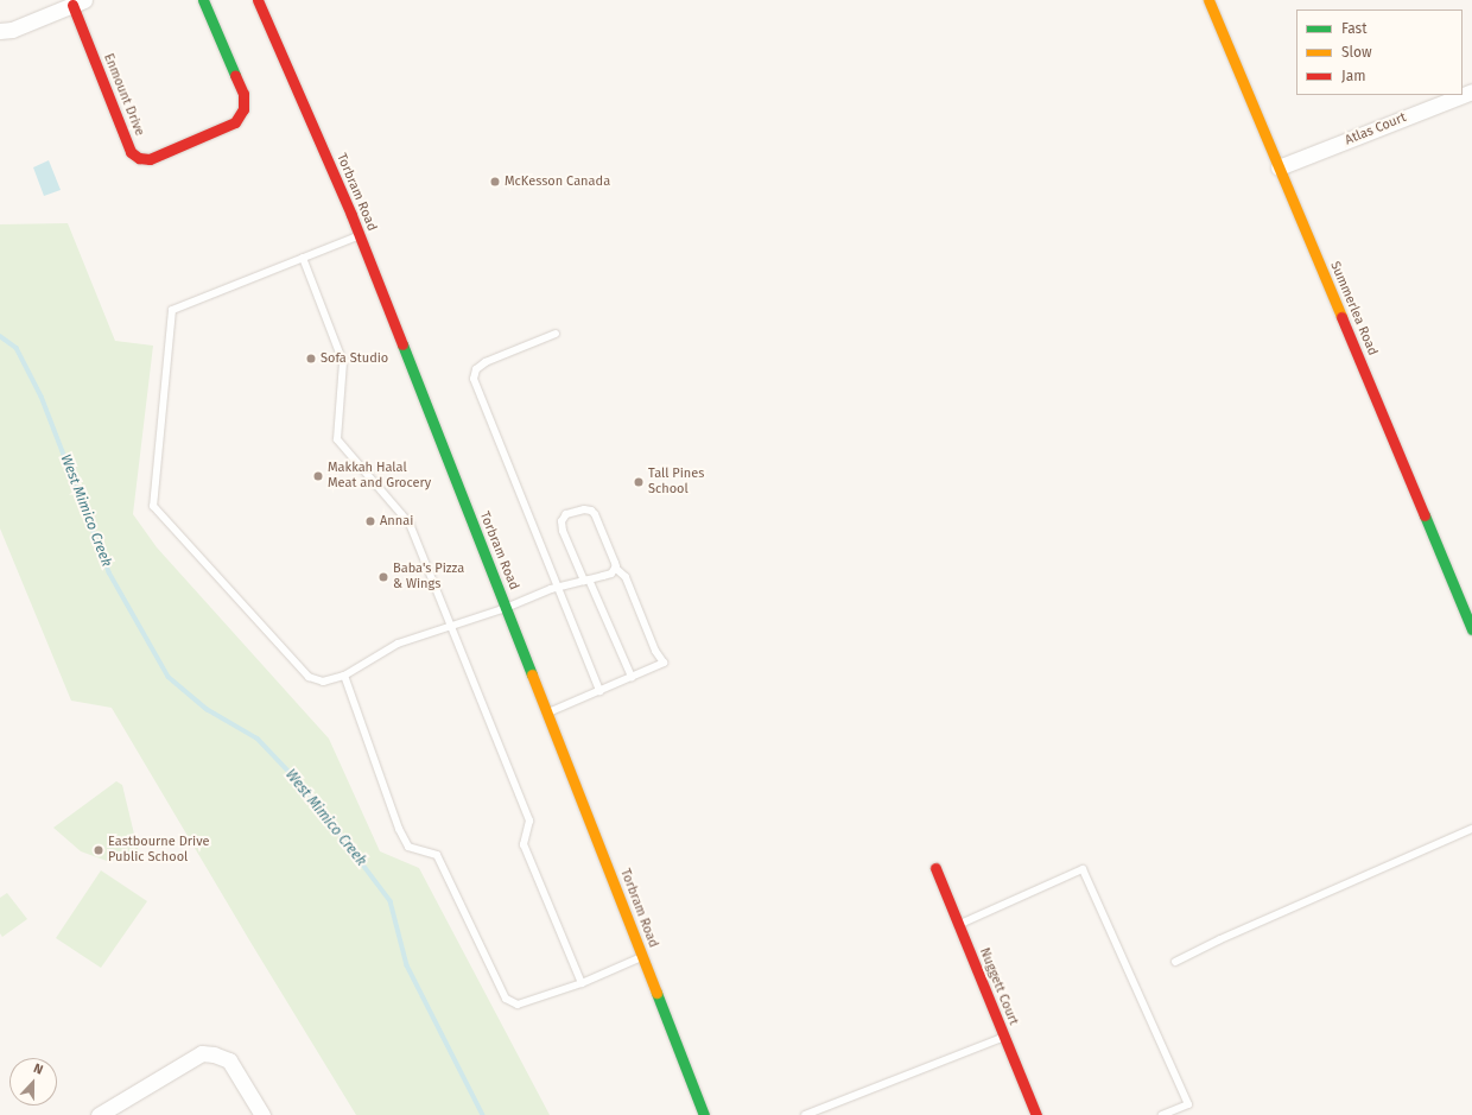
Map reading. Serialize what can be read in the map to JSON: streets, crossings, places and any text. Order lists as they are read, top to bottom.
{
  "streets": {
    "street": [
      "Enmount Drive",
      "Atlas Court",
      "Torbram Road",
      "Summerlea Road",
      "Nuggett Court"
    ]
  },
  "crossings": [
    ["Atlas Court", "Summerlea Road"]
  ],
  "water": ["West Mimico Creek"],
  "places": [
    "McKesson Canada",
    "Sofa Studio",
    "Makkah Halal Meat and Grocery",
    "Tall Pines School",
    "Annai",
    "Baba's Pizza & Wings",
    "Eastbourne Drive Public School"
  ],
  "legend": ["Fast", "Slow", "Jam"],
  "north": "top"
}
